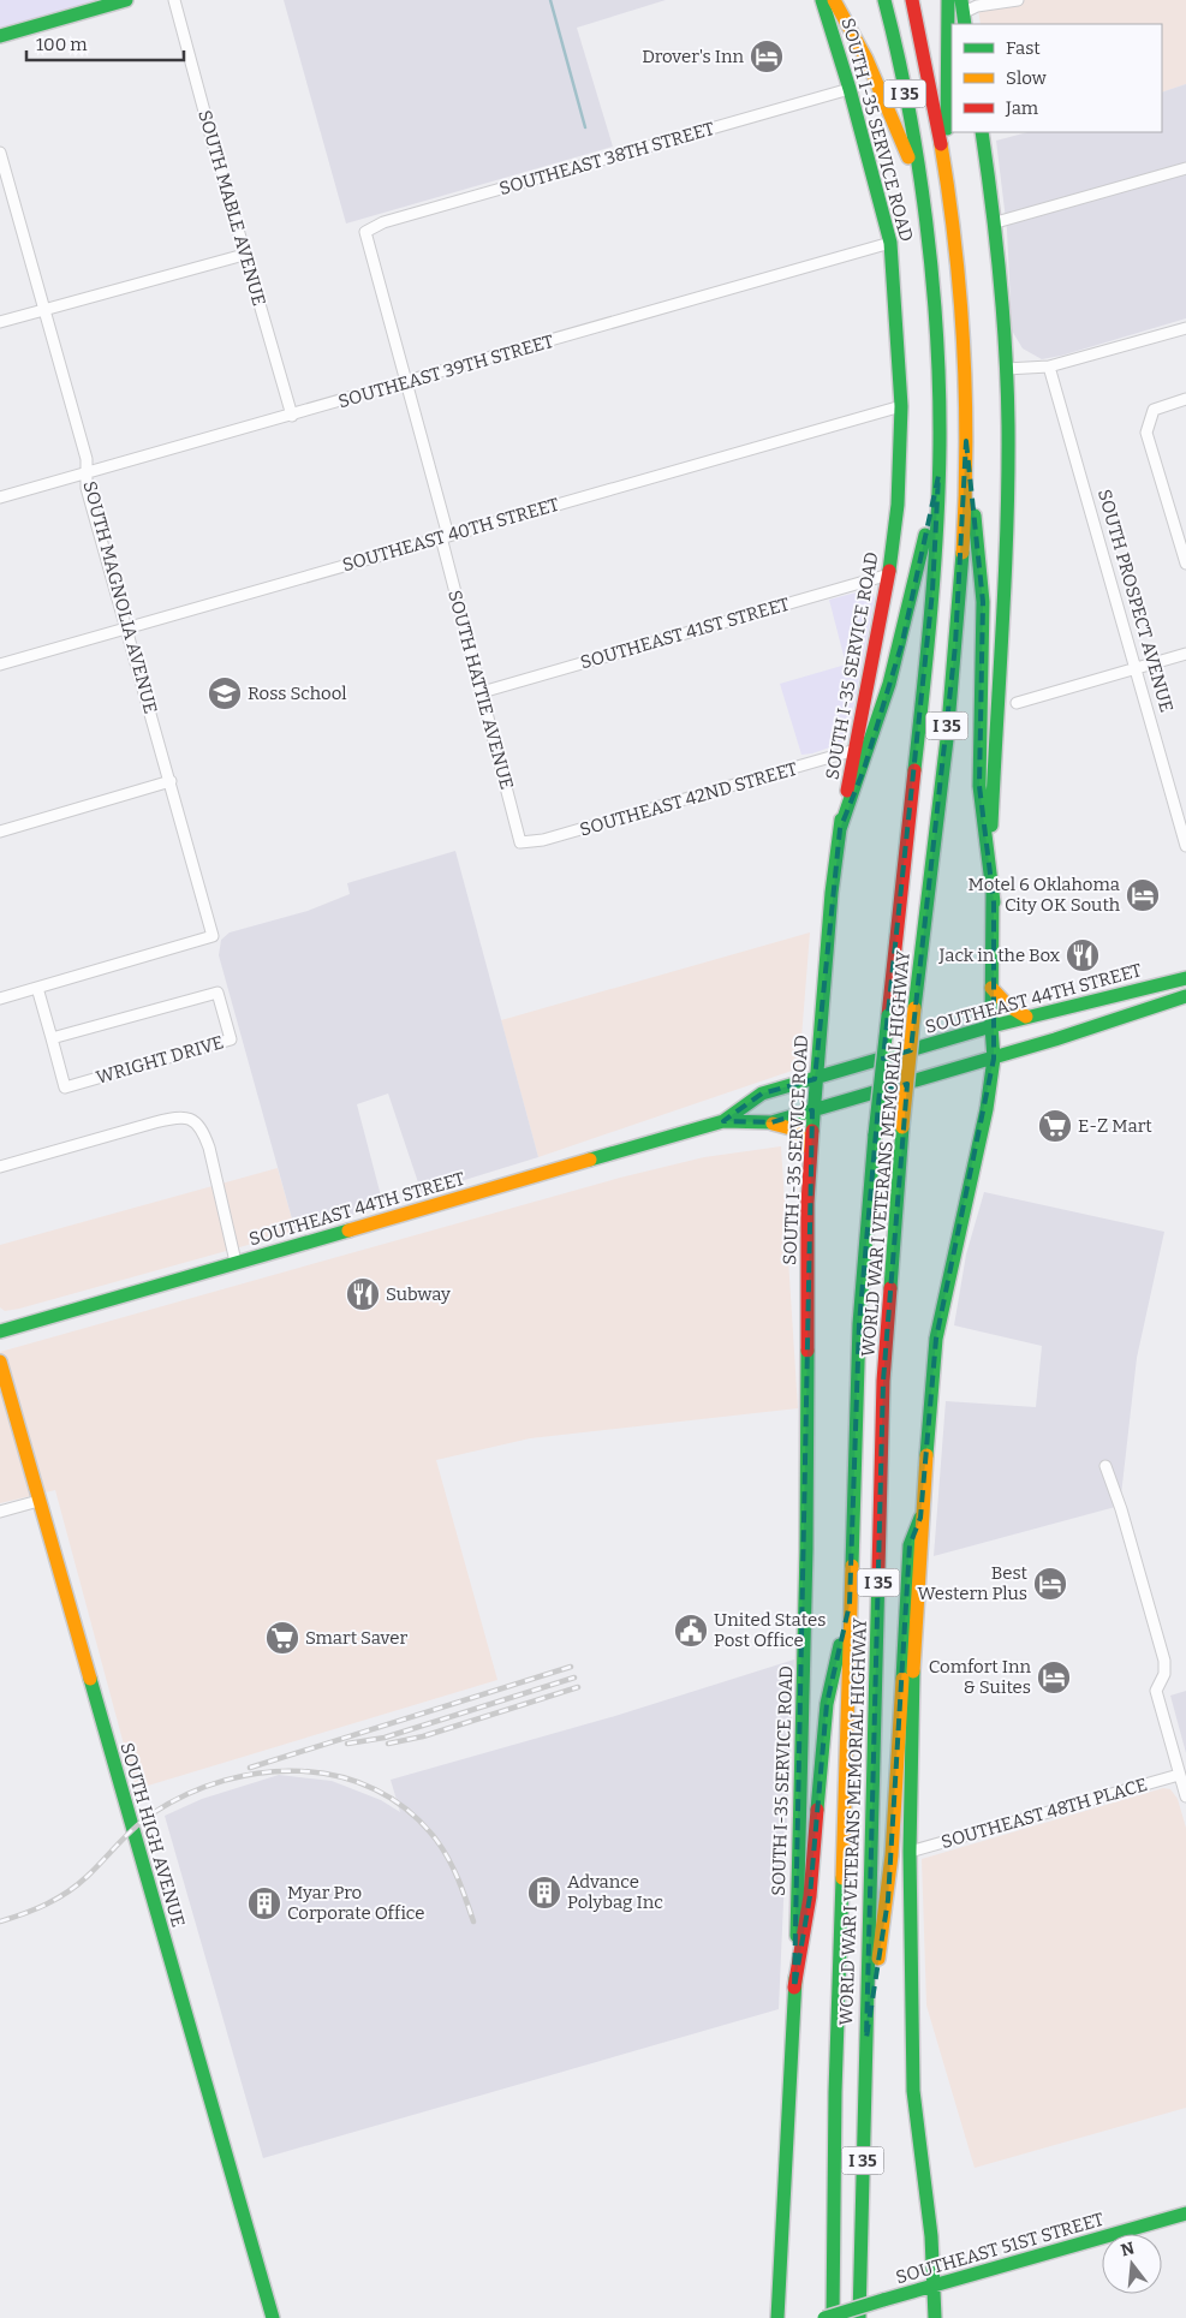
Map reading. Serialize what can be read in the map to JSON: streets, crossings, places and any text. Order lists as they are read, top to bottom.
{
  "streets": {
    "main road": [
      "I 35",
      "SOUTH I-35 SERVICE ROAD",
      "SOUTHEAST 44TH STREET",
      "WORLD WAR I VETERANS MEMORIAL HIGHWAY",
      "SOUTH HIGH AVENUE",
      "SOUTHEAST 51ST STREET"
    ],
    "street": [
      "SOUTHEAST 38TH STREET",
      "SOUTH MABLE AVENUE",
      "SOUTHEAST 39TH STREET",
      "SOUTHEAST 40TH STREET",
      "SOUTH MAGNOLIA AVENUE",
      "SOUTH PROSPECT AVENUE",
      "SOUTHEAST 41ST STREET",
      "SOUTH HATTIE AVENUE",
      "SOUTHEAST 42ND STREET",
      "WRIGHT DRIVE",
      "SOUTHEAST 48TH PLACE"
    ]
  },
  "crossings": [
    ["SOUTH I-35 SERVICE ROAD", "SOUTHEAST 38TH STREET"],
    ["SOUTH I-35 SERVICE ROAD", "SOUTHEAST 39TH STREET"],
    ["SOUTH I-35 SERVICE ROAD", "SOUTHEAST 40TH STREET"],
    ["SOUTH I-35 SERVICE ROAD", "SOUTHEAST 41ST STREET"],
    ["SOUTH I-35 SERVICE ROAD", "SOUTHEAST 42ND STREET"],
    ["SOUTH I-35 SERVICE ROAD", "SOUTHEAST 44TH STREET"],
    ["SOUTHEAST 38TH STREET", "SOUTH HATTIE AVENUE"],
    ["SOUTH MABLE AVENUE", "SOUTHEAST 39TH STREET"],
    ["SOUTHEAST 39TH STREET", "SOUTH MAGNOLIA AVENUE"],
    ["SOUTHEAST 39TH STREET", "SOUTH HATTIE AVENUE"],
    ["SOUTHEAST 40TH STREET", "SOUTH MAGNOLIA AVENUE"],
    ["SOUTHEAST 40TH STREET", "SOUTH HATTIE AVENUE"],
    ["SOUTH MAGNOLIA AVENUE", "WRIGHT DRIVE"],
    ["SOUTHEAST 41ST STREET", "SOUTH HATTIE AVENUE"],
    ["SOUTH HATTIE AVENUE", "SOUTHEAST 42ND STREET"]
  ],
  "places": {
    "hotel": [
      "Drover's Inn",
      "Motel 6 Oklahoma City OK South",
      "Best Western Plus",
      "Comfort Inn & Suites"
    ],
    "school or university": ["Ross School"],
    "restaurant": ["Jack in the Box", "Subway"],
    "supermarket": ["E-Z Mart", "Smart Saver"],
    "public building": ["United States Post Office"],
    "building": ["Advance Polybag Inc", "Myar Pro Corporate Office"]
  },
  "legend": ["Fast", "Slow", "Jam"],
  "scale_bar": "100 m",
  "north": "top"
}
